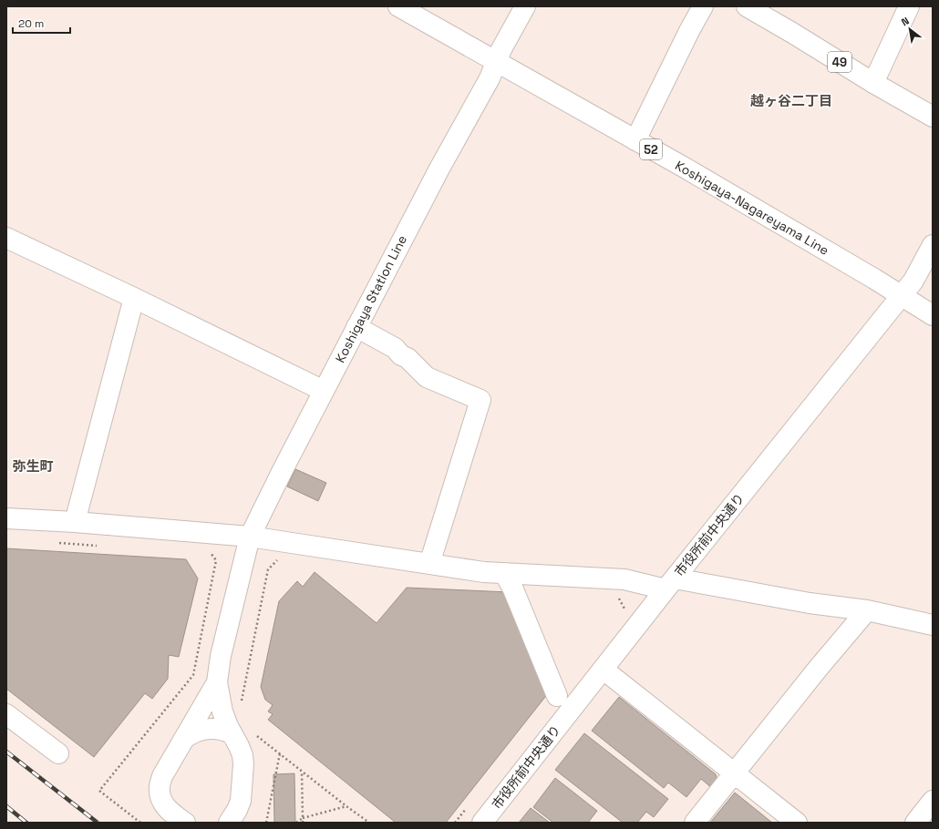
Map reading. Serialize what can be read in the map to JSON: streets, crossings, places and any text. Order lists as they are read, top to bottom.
{
  "streets": {
    "street": [
      "49",
      "52",
      "Koshigaya-Nagareyama Line",
      "Koshigaya Station Line",
      "市役所前中央通り"
    ]
  },
  "crossings": [
    ["Koshigaya-Nagareyama Line", "Koshigaya Station Line"],
    ["Koshigaya-Nagareyama Line", "市役所前中央通り"]
  ],
  "districts": ["越ヶ谷二丁目", "弥生町"],
  "scale_bar": "20 m",
  "north": "top left"
}
